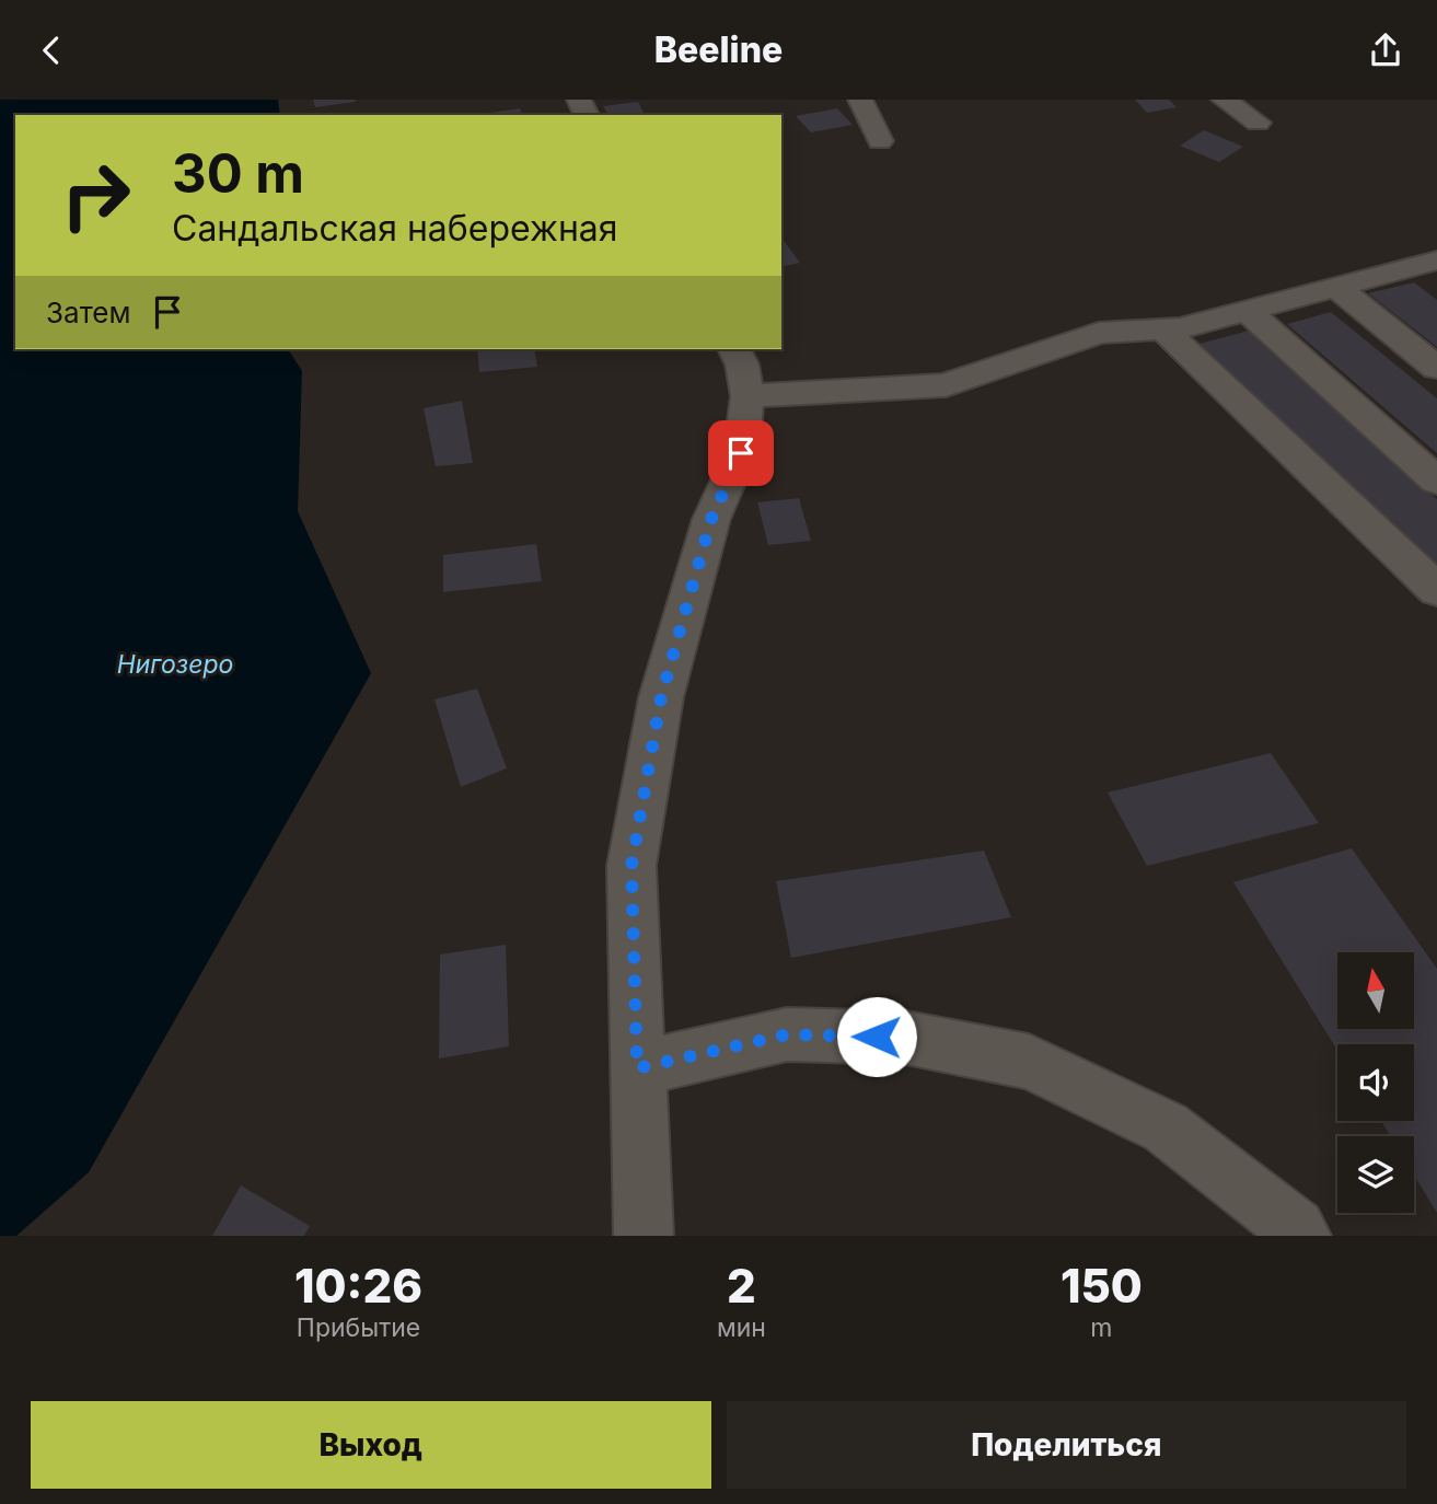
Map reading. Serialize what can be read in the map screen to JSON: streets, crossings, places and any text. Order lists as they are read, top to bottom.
{
  "water": ["Нигозеро"],
  "north": "top",
  "page": {
    "header": "Beeline",
    "turn": ["30 m", "Сандальская набережная"],
    "then": "Затем",
    "eta": [
      "10:26",
      "Прибытие",
      "2",
      "мин",
      "150",
      "m"
    ],
    "buttons": ["Выход", "Поделиться"]
  }
}
